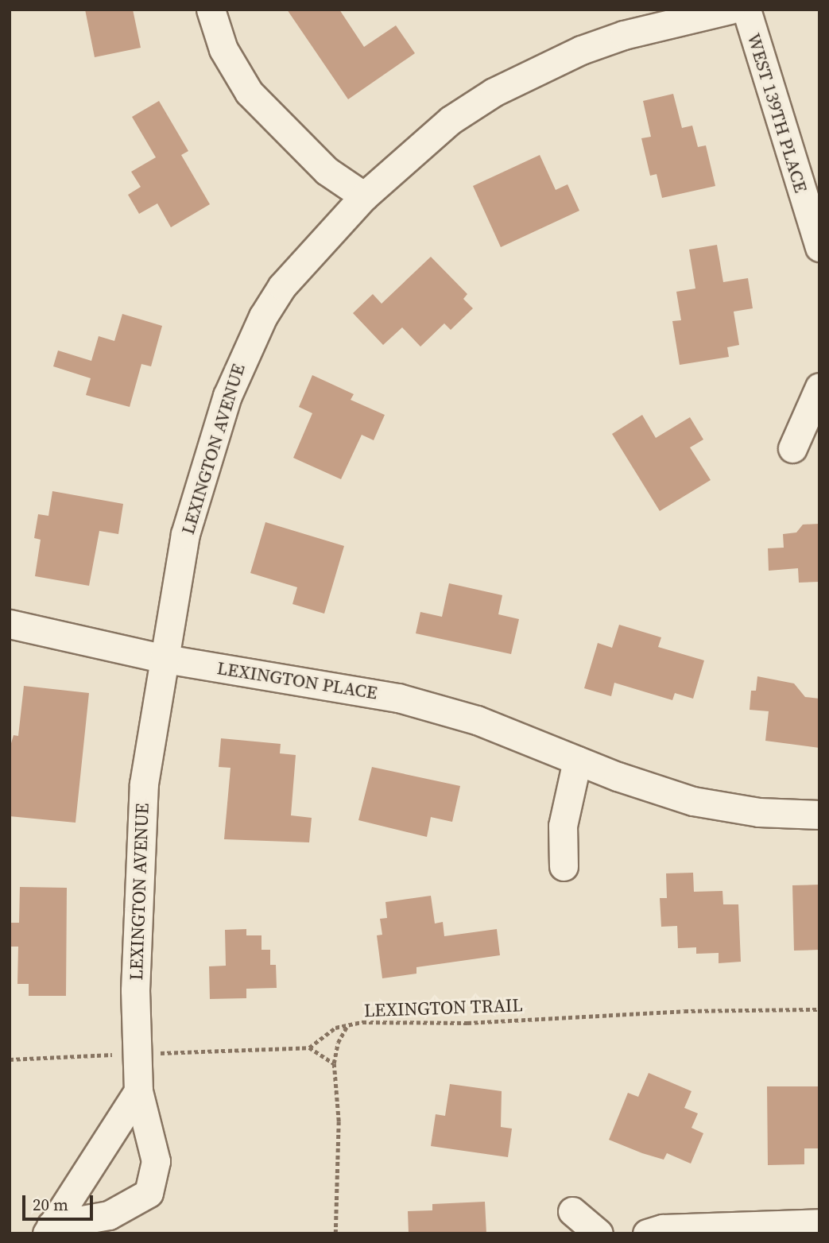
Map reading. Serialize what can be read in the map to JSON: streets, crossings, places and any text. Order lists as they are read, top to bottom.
{
  "streets": {
    "street": ["WEST 139TH PLACE", "LEXINGTON AVENUE", "LEXINGTON PLACE"],
    "path": ["LEXINGTON TRAIL"]
  },
  "crossings": [
    ["LEXINGTON AVENUE", "LEXINGTON PLACE"]
  ],
  "scale_bar": "20 m"
}
